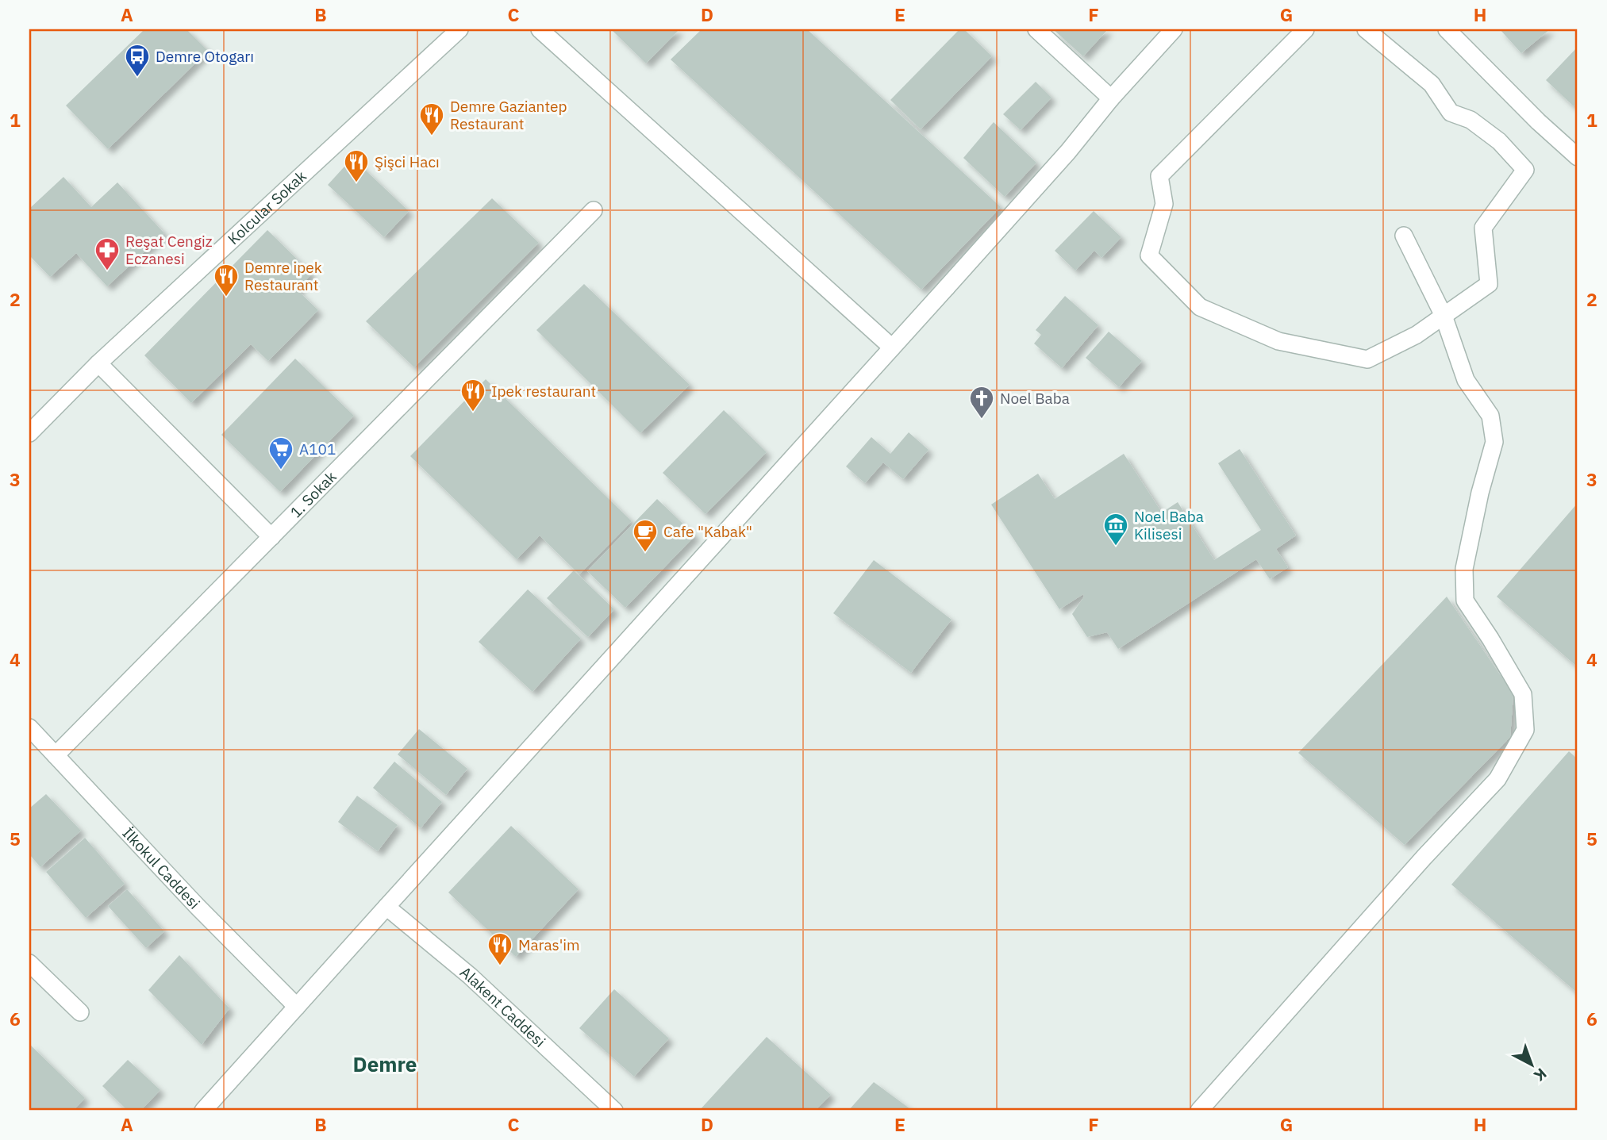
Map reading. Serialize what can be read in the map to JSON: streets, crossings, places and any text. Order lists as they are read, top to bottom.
{
  "streets": {
    "street": [
      "Kolcular Sokak",
      "1. Sokak",
      "İlkokul Caddesi",
      "Alakent Caddesi"
    ]
  },
  "crossings": [
    ["1. Sokak", "İlkokul Caddesi"]
  ],
  "districts": ["Demre"],
  "places": {
    "bus stop": ["Demre Otogarı"],
    "restaurant": [
      "Demre Gaziantep Restaurant",
      "Şişci Hacı",
      "Demre ipek Restaurant",
      "Ipek restaurant",
      "Maras'im"
    ],
    "pharmacy": ["Reşat Cengiz Eczanesi"],
    "church": ["Noel Baba"],
    "supermarket": ["A101"],
    "museum": ["Noel Baba Kilisesi"],
    "cafe": ["Cafe \"Kabak\""]
  },
  "north": "bottom right",
  "grid": {
    "columns": [
      "A",
      "B",
      "C",
      "D",
      "E",
      "F",
      "G",
      "H"
    ],
    "rows": [
      "1",
      "2",
      "3",
      "4",
      "5",
      "6"
    ]
  }
}
